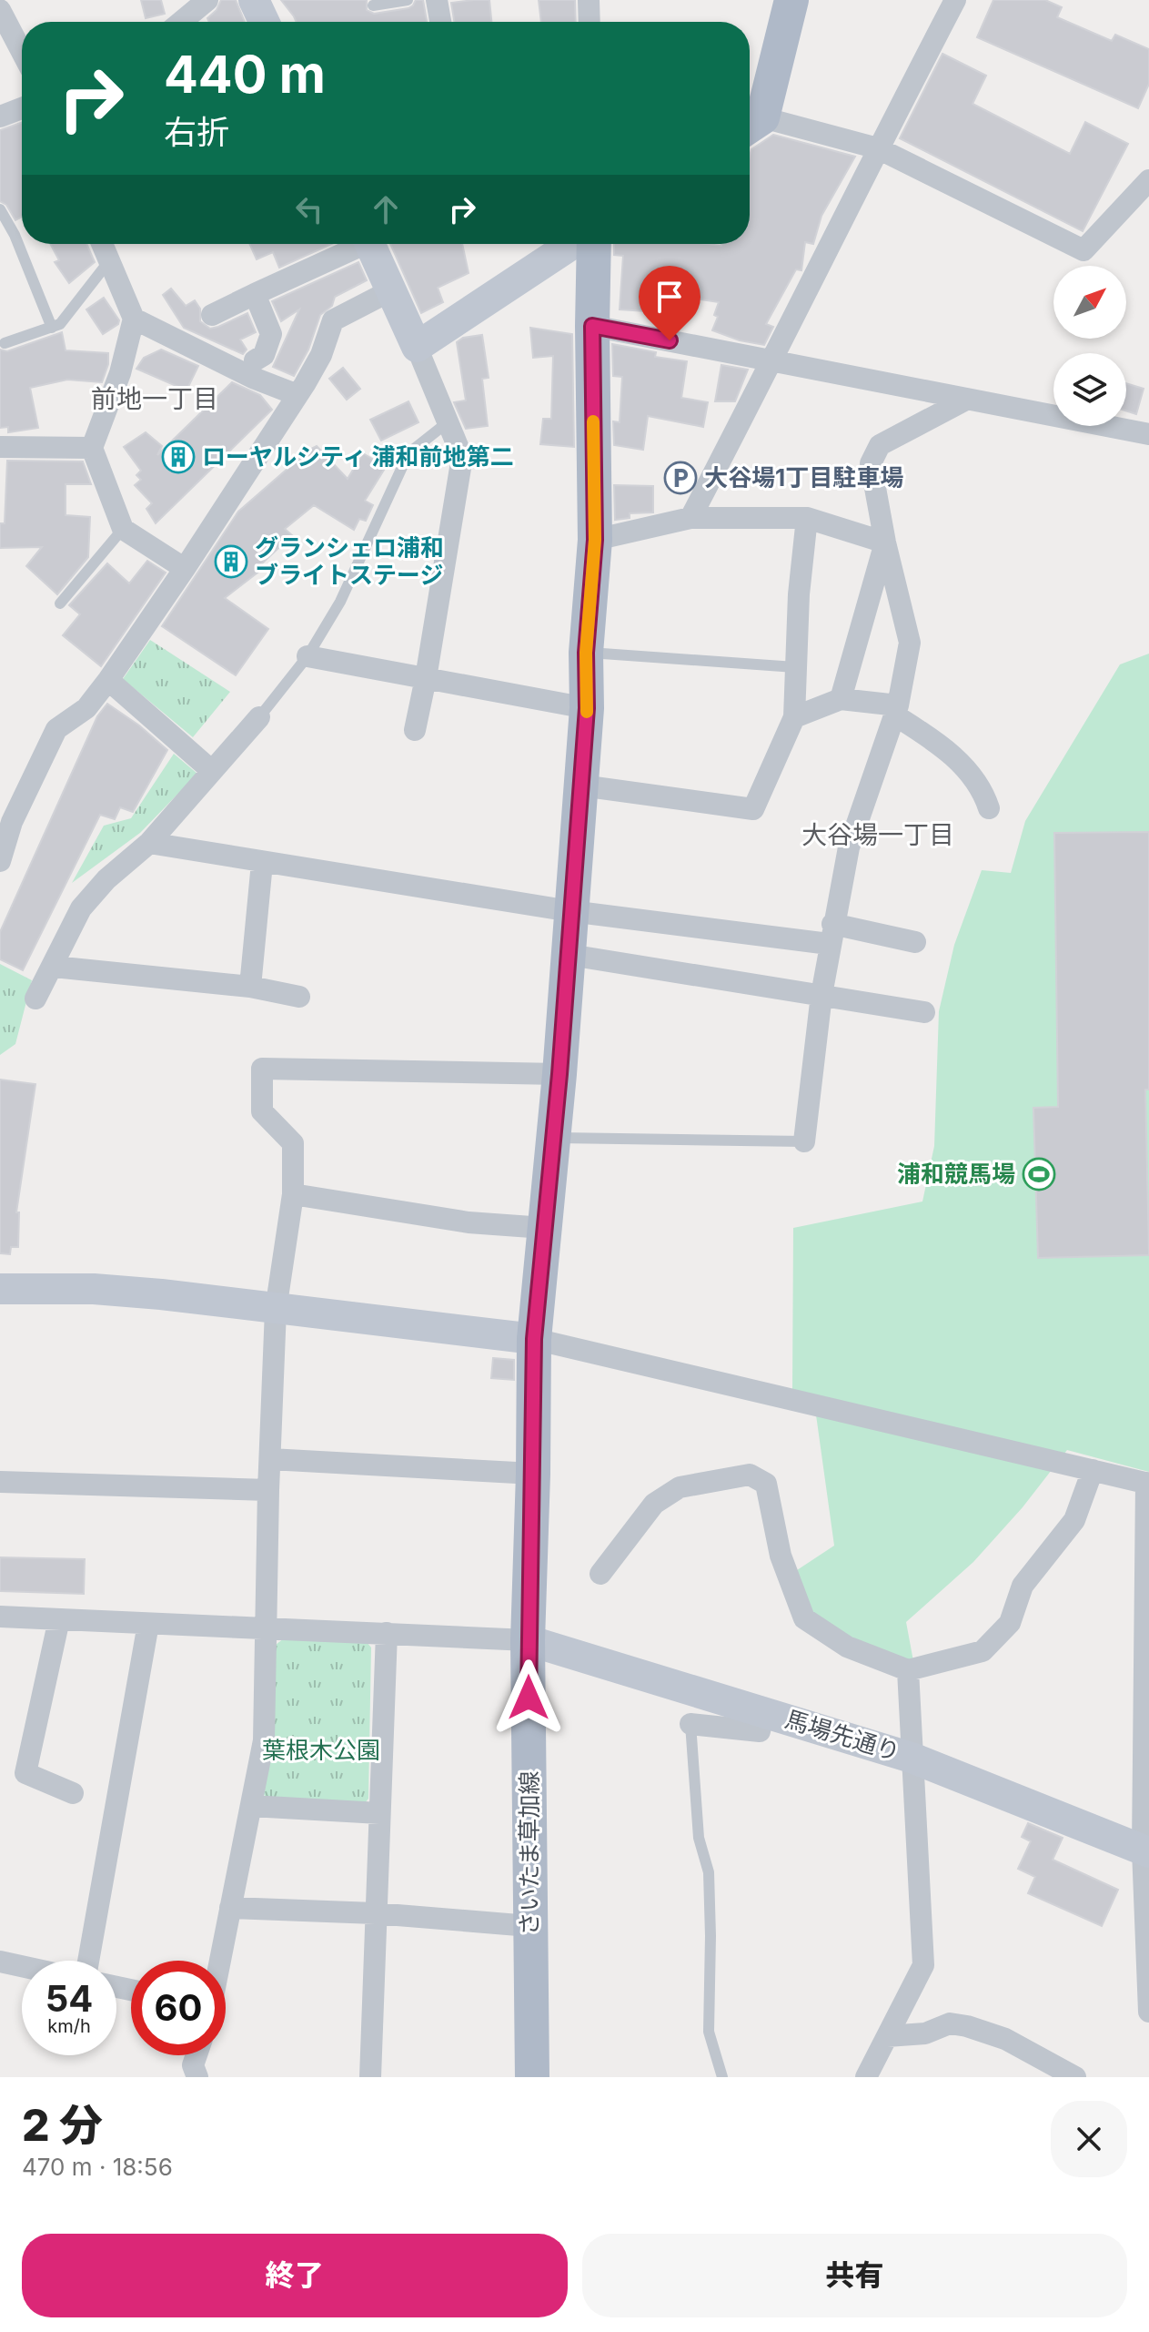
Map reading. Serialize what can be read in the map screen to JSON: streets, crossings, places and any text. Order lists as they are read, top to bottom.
{
  "streets": {
    "main road": ["さいたま草加線"],
    "street": ["馬場先通り"]
  },
  "crossings": [
    ["馬場先通り", "さいたま草加線"]
  ],
  "districts": ["前地一丁目", "大谷場一丁目"],
  "parks": ["葉根木公園"],
  "places": {
    "building": ["ローヤルシティ 浦和前地第二", "グランシェロ浦和 ブライトステージ"],
    "parking": ["大谷場1丁目駐車場"],
    "sports": ["浦和競馬場"]
  },
  "north": "top right",
  "page": {
    "turn": ["440 m", "右折"],
    "speed": "54 km/h",
    "limit": "60",
    "heading": ["2 分", "470 m · 18:56"],
    "buttons": ["終了", "共有"]
  }
}
